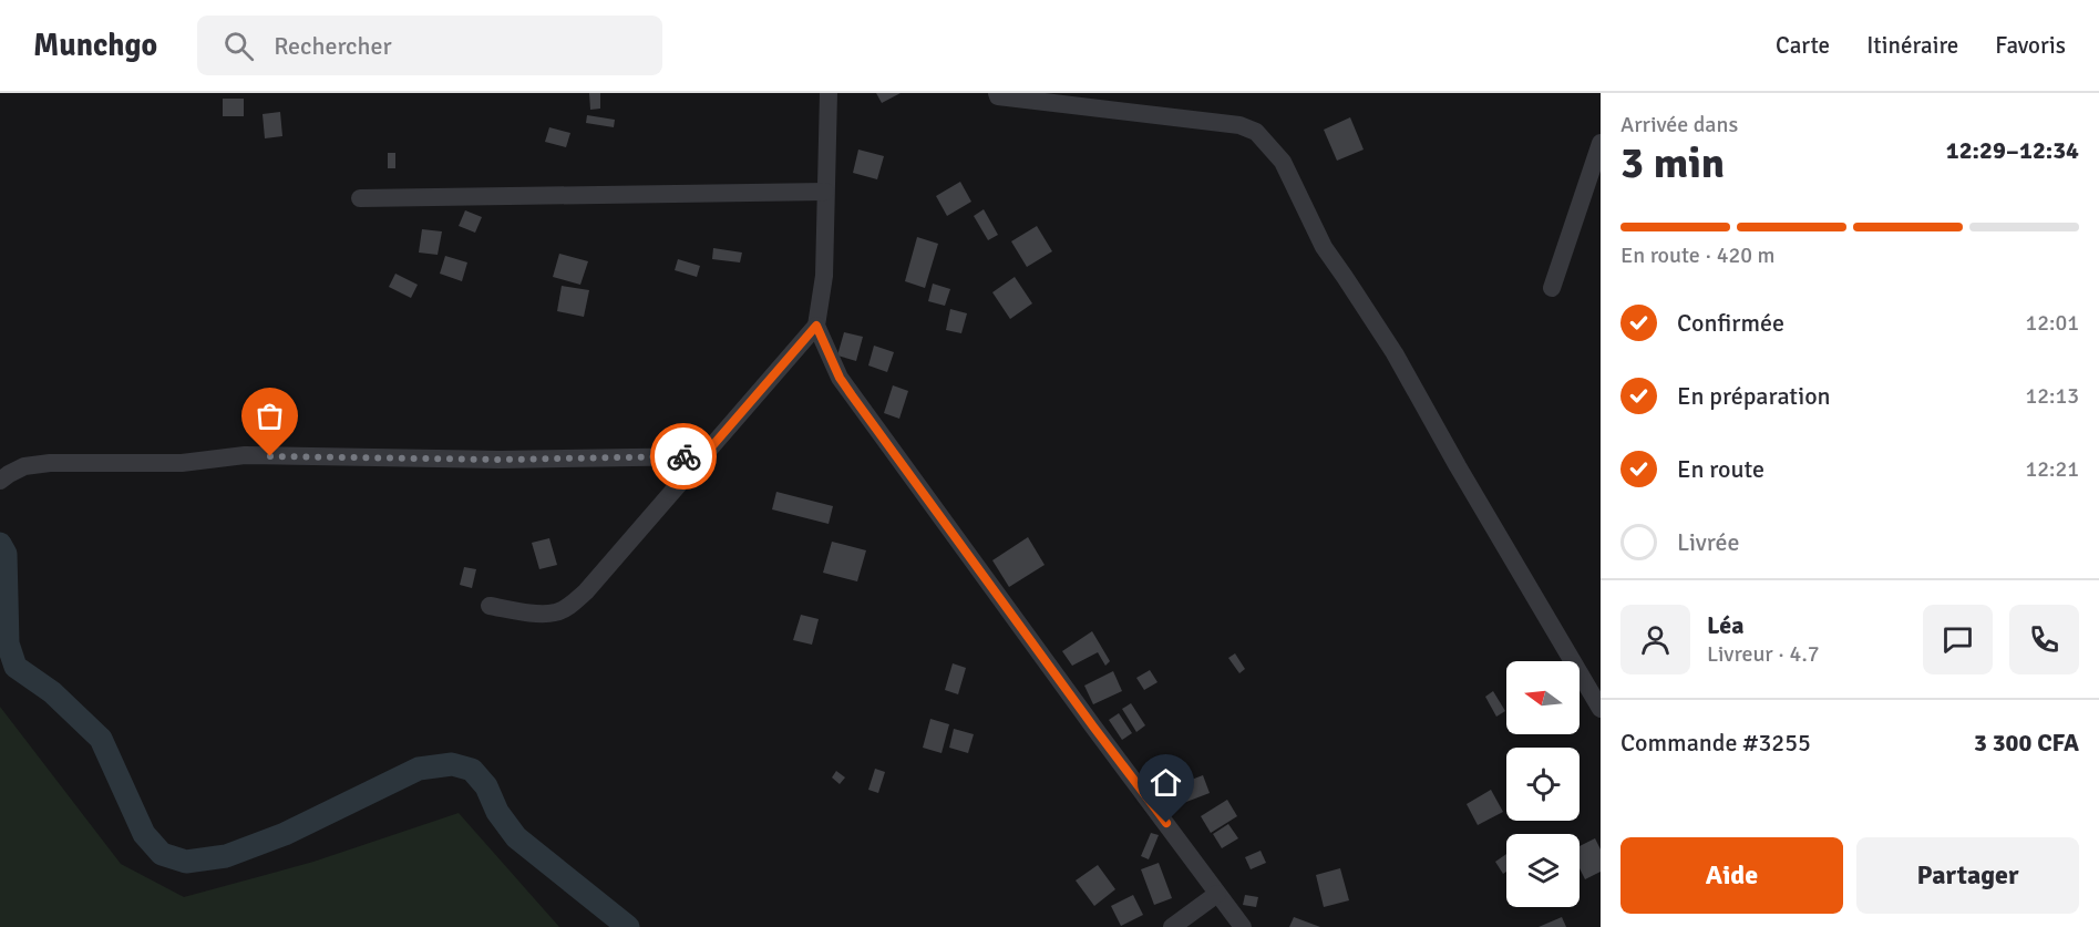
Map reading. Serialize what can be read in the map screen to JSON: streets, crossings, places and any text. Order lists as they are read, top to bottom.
{
  "north": "left",
  "page": {
    "header": "Munchgo",
    "search": "Rechercher",
    "nav": ["Carte", "Itinéraire", "Favoris"],
    "heading": ["3 min", "Arrivée dans", "12:29–12:34"],
    "panel": [
      "Léa",
      "Livreur · 4.7",
      "Commande #3255",
      "3 300 CFA"
    ],
    "bar": "En route · 420 m",
    "list": [
      ["Confirmée", "12:01"],
      ["En préparation", "12:13"],
      ["En route", "12:21"],
      "Livrée"
    ],
    "buttons": ["Aide", "Partager"]
  }
}
